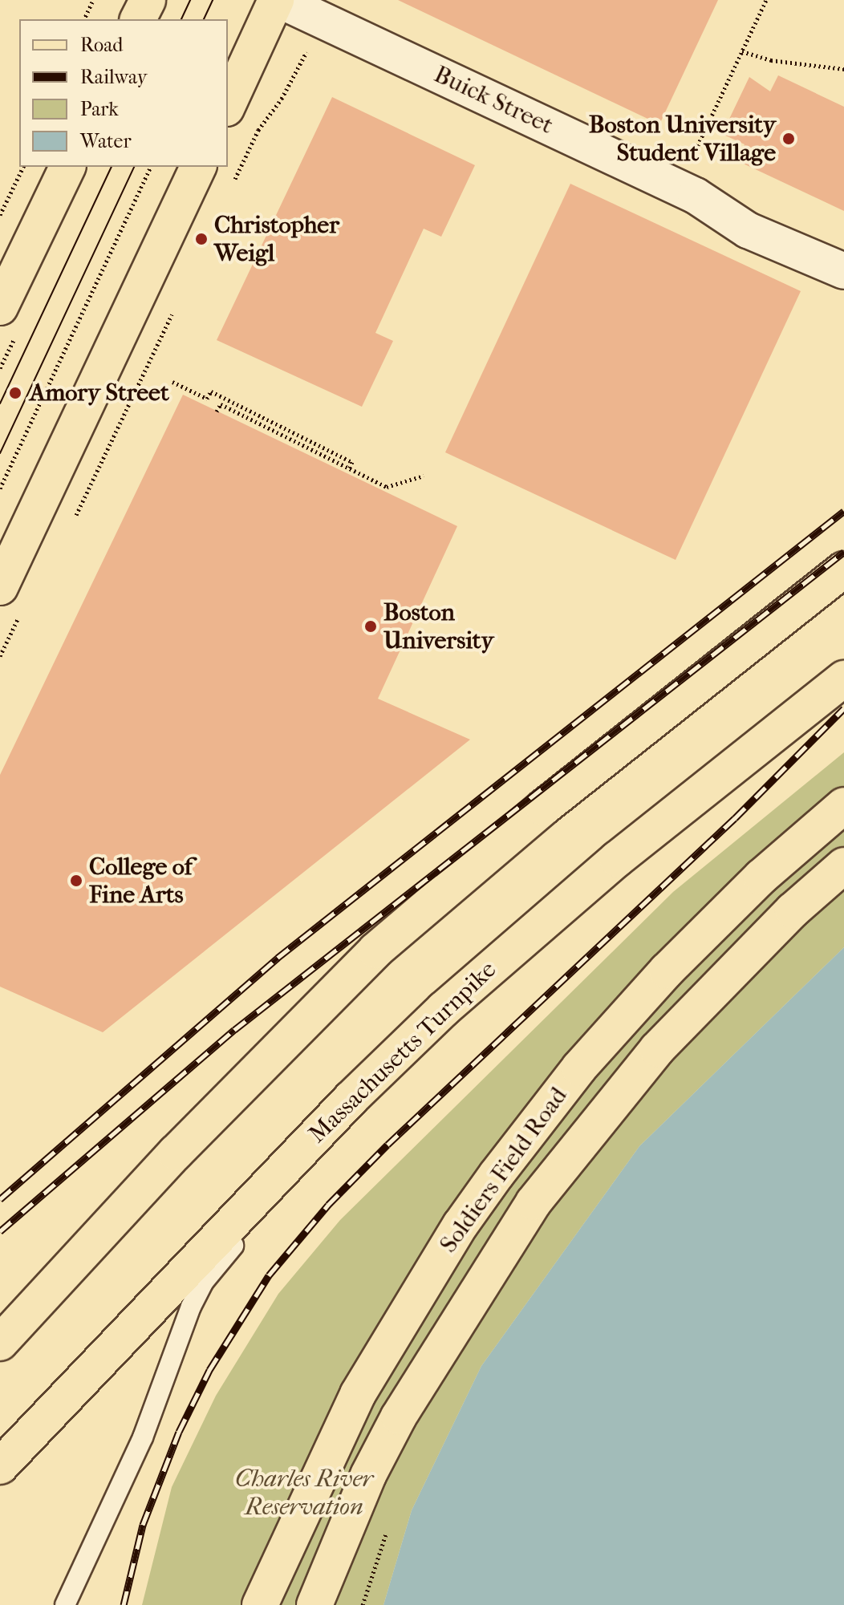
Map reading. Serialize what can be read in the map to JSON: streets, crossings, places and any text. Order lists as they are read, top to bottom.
{
  "streets": {
    "main road": ["Massachusetts Turnpike", "Soldiers Field Road"],
    "street": ["Buick Street"]
  },
  "parks": ["Charles River Reservation"],
  "places": [
    "Boston University Student Village",
    "Christopher Weigl",
    "Amory Street",
    "Boston University",
    "College of Fine Arts"
  ],
  "legend": [
    "Road",
    "Railway",
    "Park",
    "Water"
  ]
}
